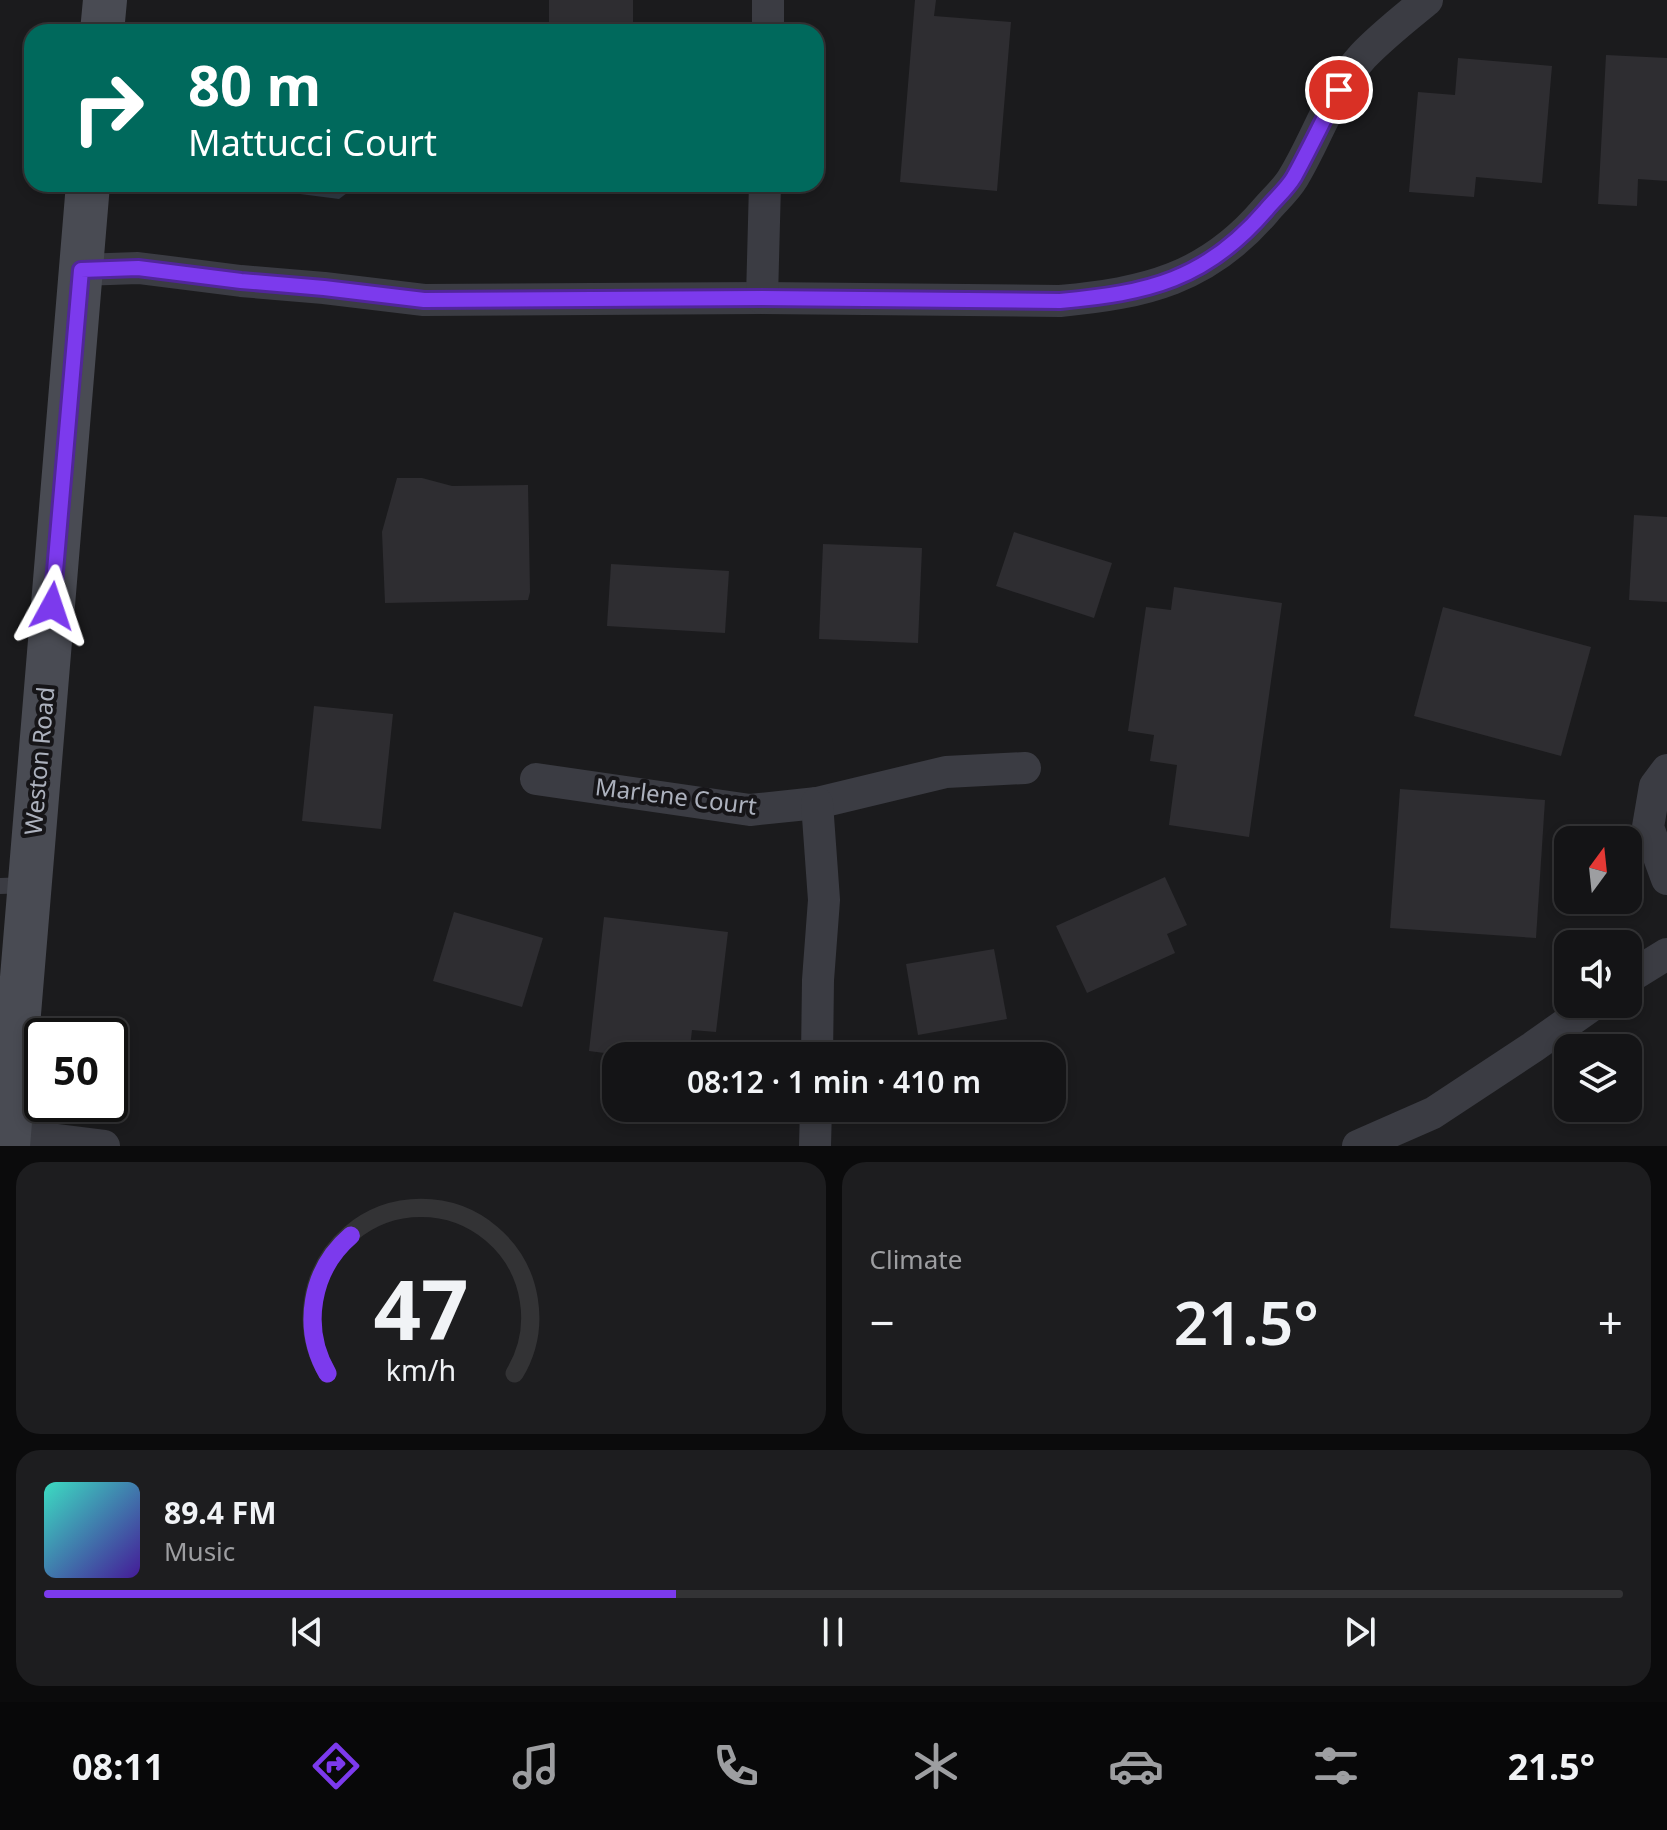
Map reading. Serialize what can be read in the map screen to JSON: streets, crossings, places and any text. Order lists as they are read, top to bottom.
{
  "streets": {
    "main road": ["Weston Road"],
    "street": ["Marlene Court"]
  },
  "north": "top",
  "page": {
    "turn": ["80 m", "Mattucci Court"],
    "limit": "50",
    "trip": "08:12 · 1 min · 410 m",
    "tile": "Climate",
    "heat": ["−", "21.5°", "+"],
    "song": ["89.4 FM", "Music"],
    "tabs": ["08:11", "21.5°"],
    "gauge": ["47", "km/h"]
  }
}
